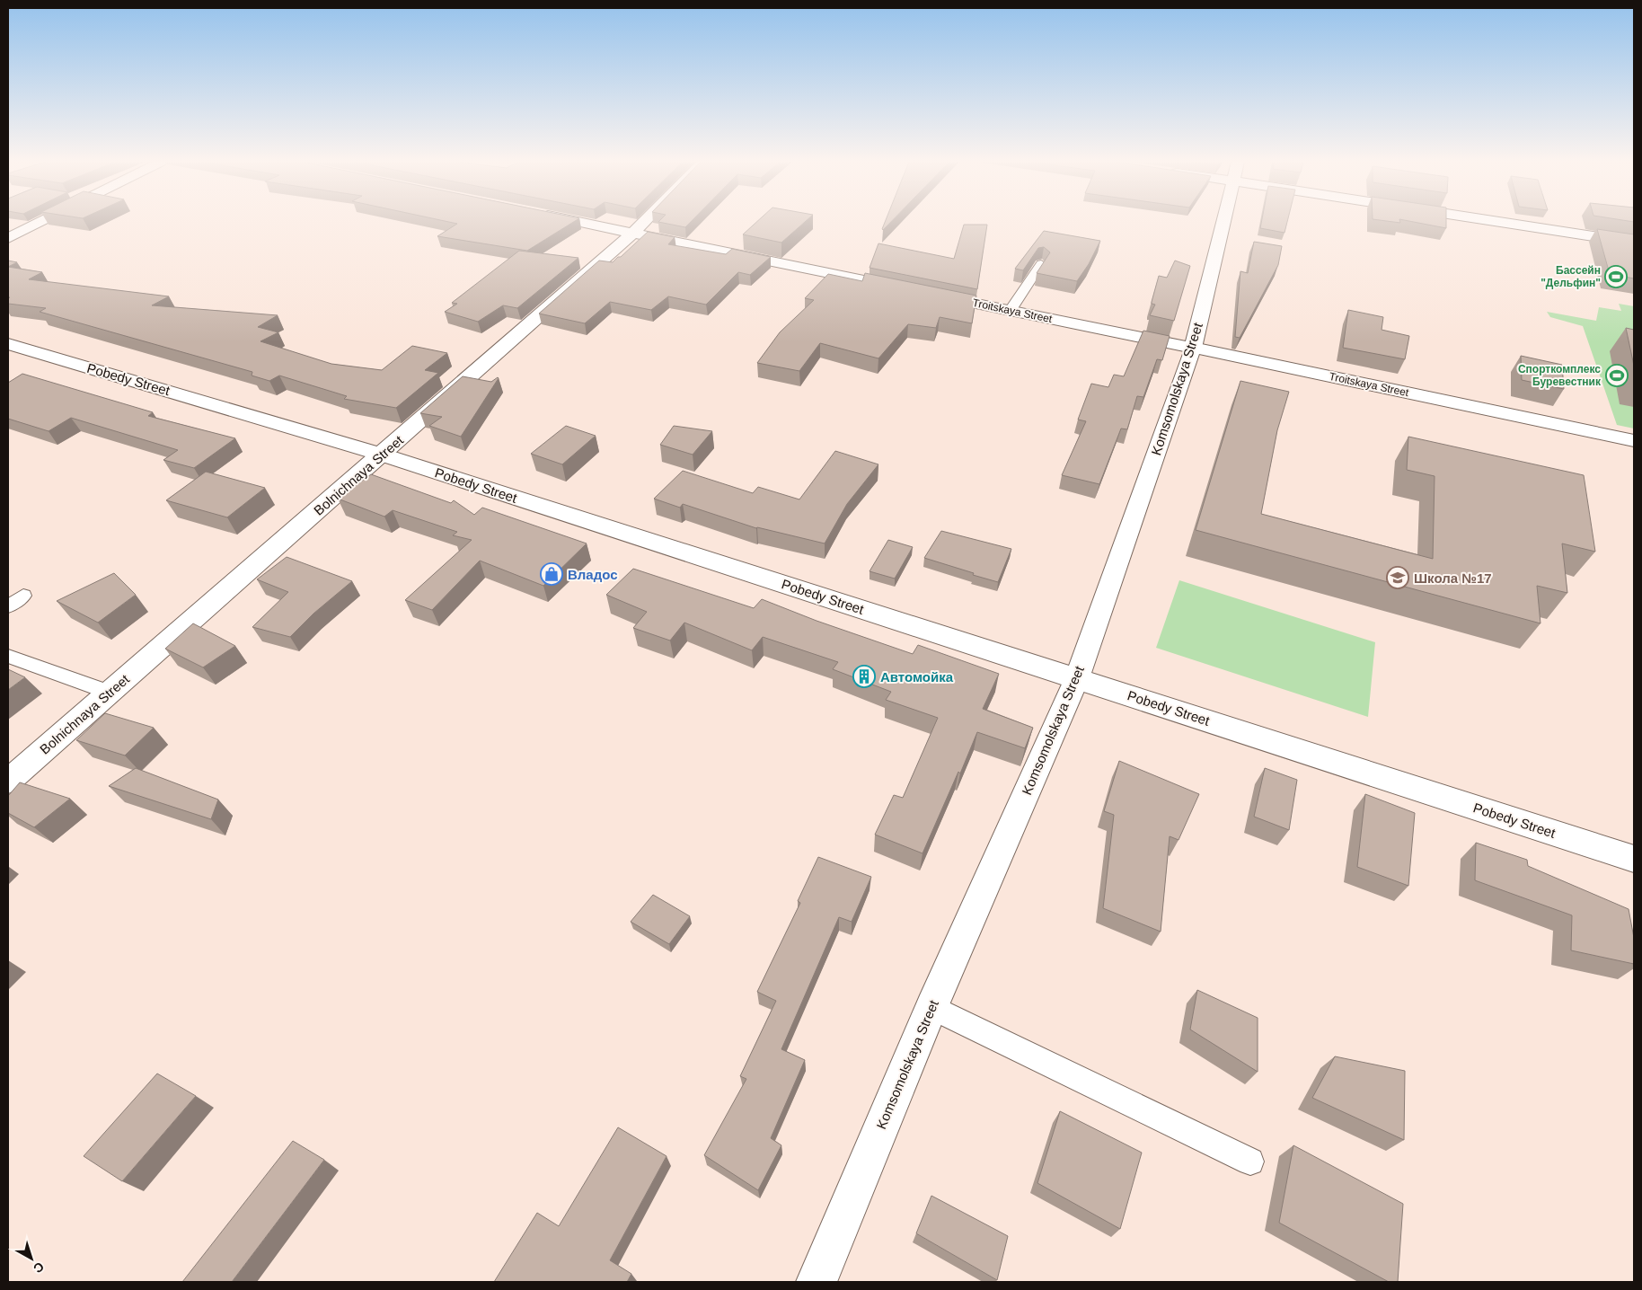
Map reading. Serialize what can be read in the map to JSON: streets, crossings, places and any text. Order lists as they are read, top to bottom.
{
  "streets": {
    "street": [
      "Troitskaya Street",
      "Pobedy Street",
      "Komsomolskaya Street",
      "Bolnichnaya Street"
    ]
  },
  "crossings": [
    ["Troitskaya Street", "Komsomolskaya Street"],
    ["Pobedy Street", "Komsomolskaya Street"],
    ["Pobedy Street", "Bolnichnaya Street"]
  ],
  "places": {
    "sports": ["Бассейн \"Дельфин\"", "Cпорткомплекс Буревестник"],
    "shop": ["Владос"],
    "school or university": ["Школа №17"],
    "building": ["Автомойка"]
  },
  "north": "bottom right"
}
